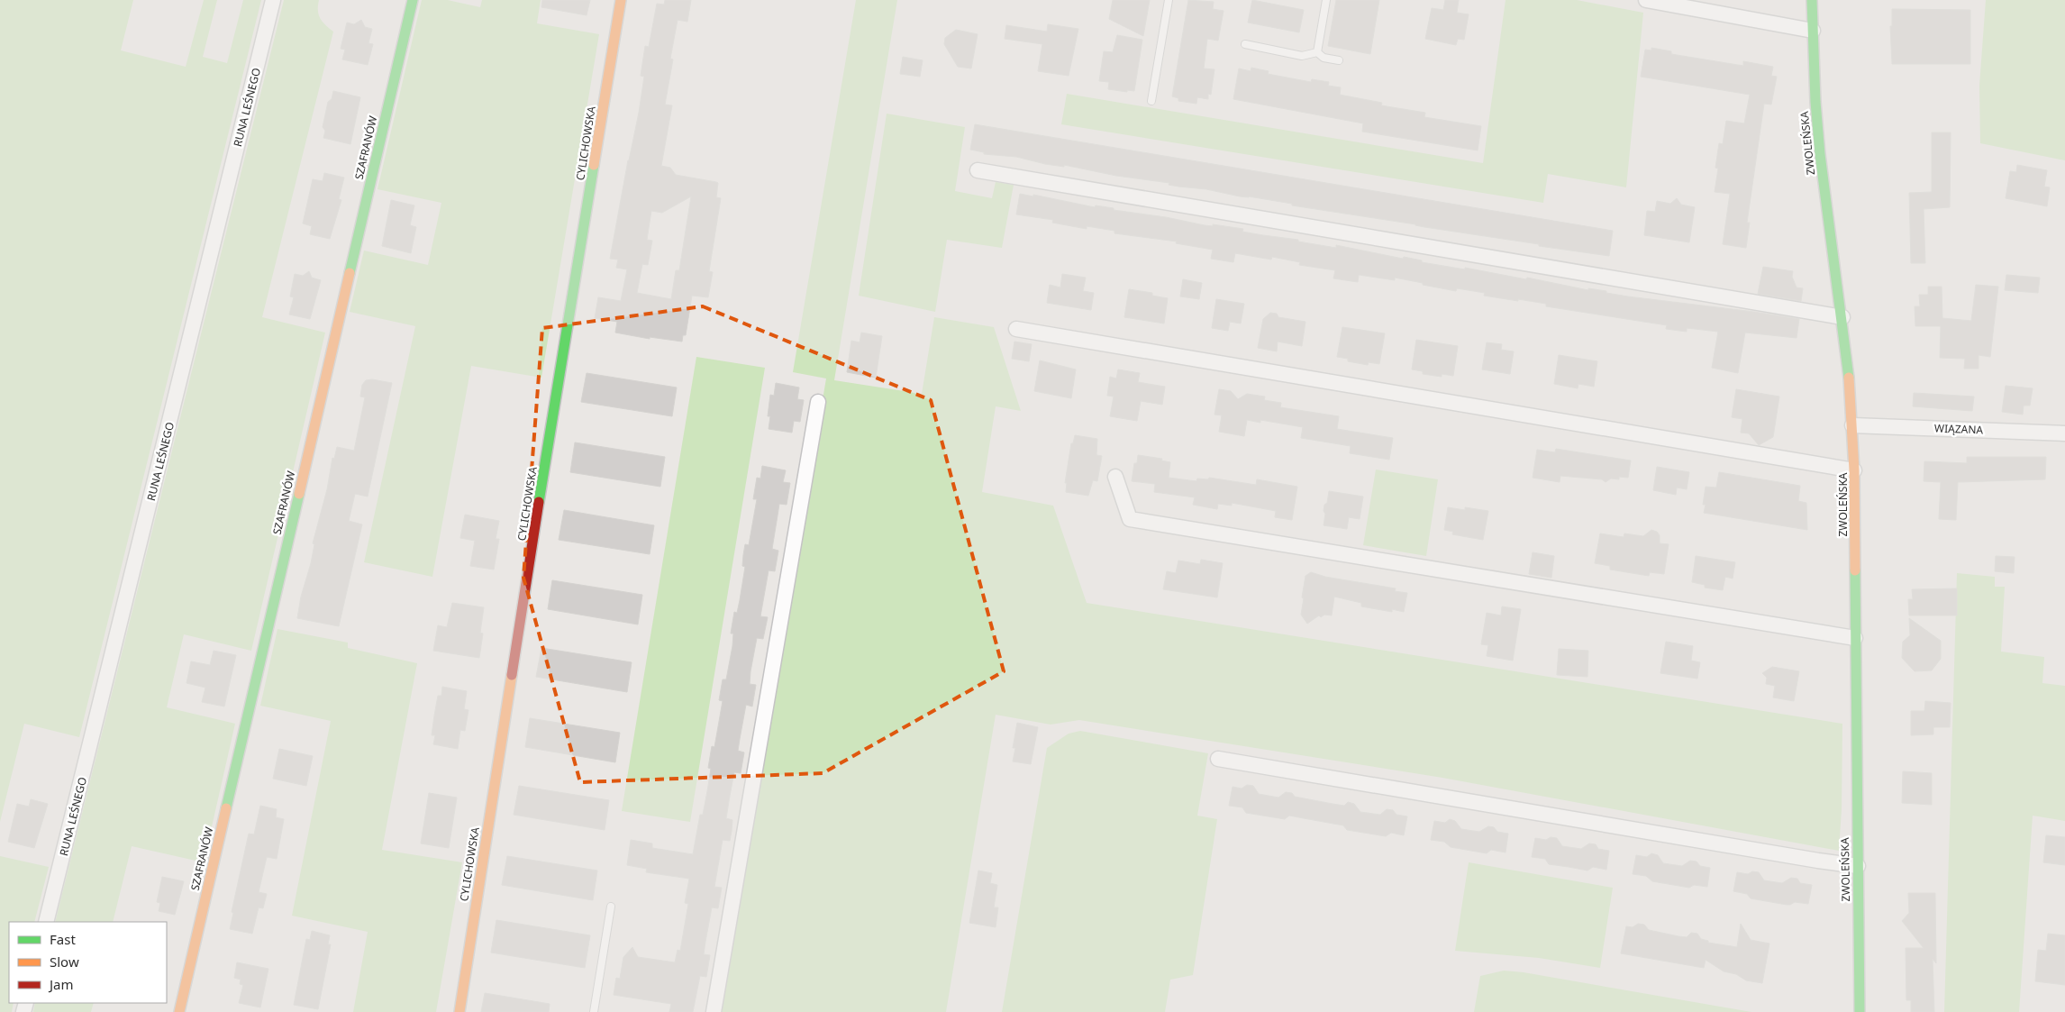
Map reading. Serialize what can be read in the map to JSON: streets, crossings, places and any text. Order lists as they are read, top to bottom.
{
  "streets": {
    "street": [
      "RUNA LEŚNEGO",
      "CYLICHOWSKA",
      "ZWOLEŃSKA",
      "SZAFRANÓW",
      "WIĄZANA"
    ]
  },
  "crossings": [
    ["ZWOLEŃSKA", "WIĄZANA"]
  ],
  "legend": ["Fast", "Slow", "Jam"]
}
